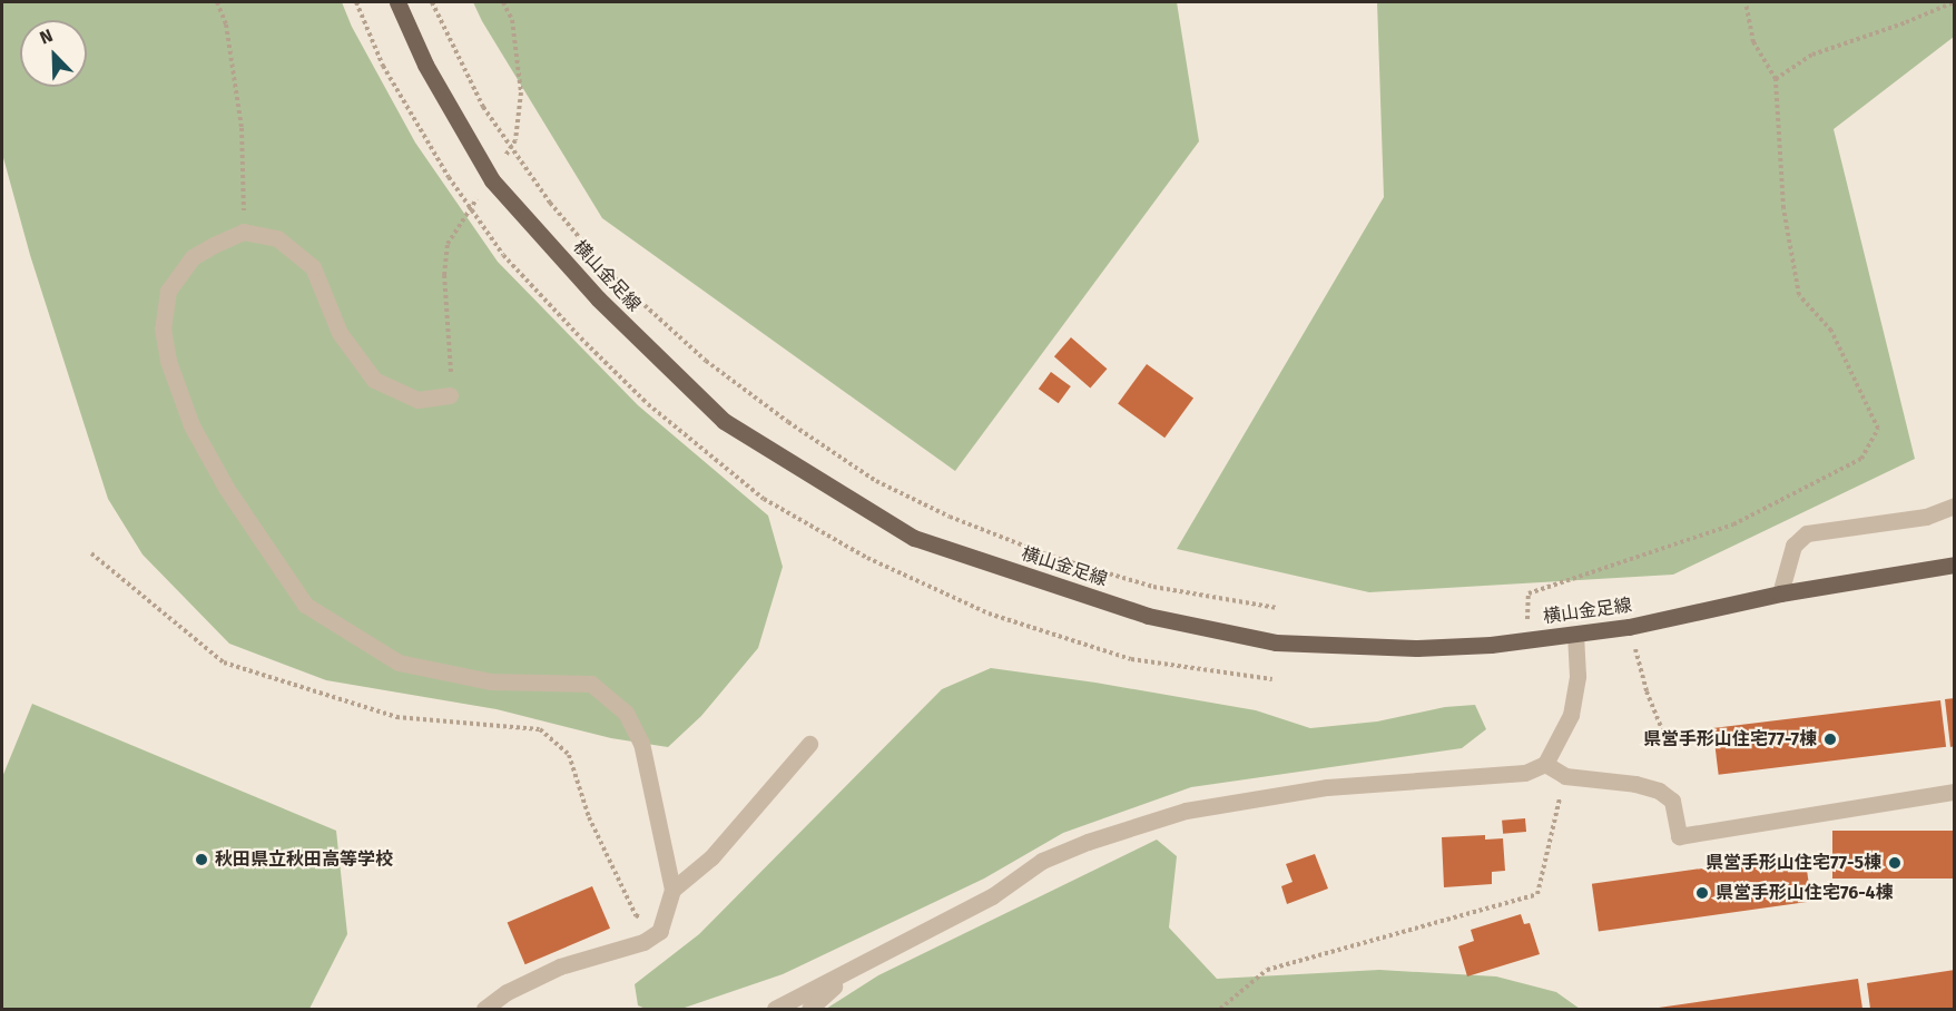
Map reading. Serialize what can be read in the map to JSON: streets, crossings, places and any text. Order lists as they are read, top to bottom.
{
  "streets": {
    "main road": ["横山金足線"]
  },
  "places": [
    "県営手形山住宅77-7棟",
    "秋田県立秋田高等学校",
    "県営手形山住宅77-5棟",
    "県営手形山住宅76-4棟"
  ],
  "north": "top left"
}
